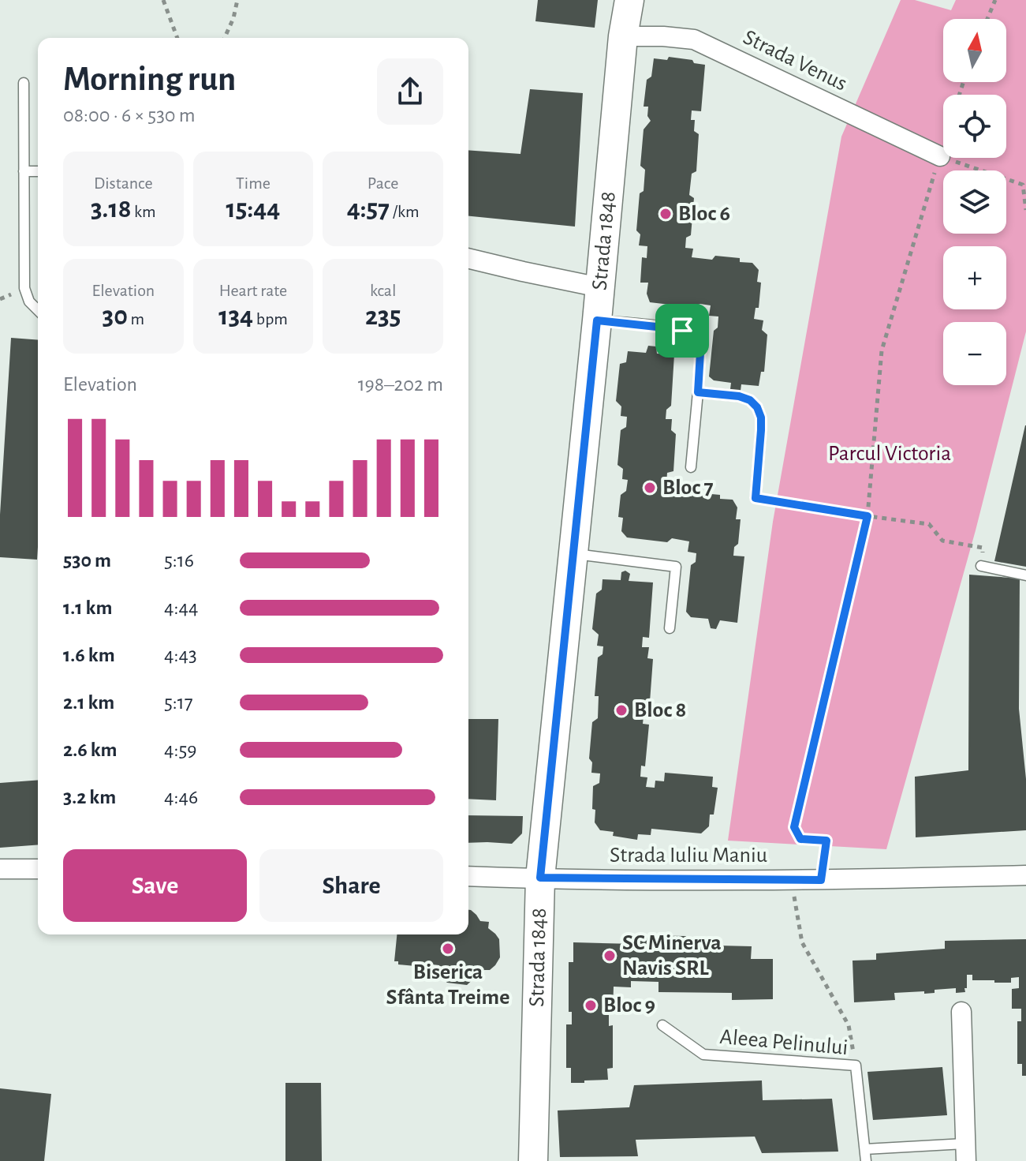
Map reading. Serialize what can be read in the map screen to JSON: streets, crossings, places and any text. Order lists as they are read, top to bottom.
{
  "streets": {
    "main road": ["Strada 1848"],
    "street": ["Strada Venus", "Strada Iuliu Maniu"],
    "lane": ["Aleea Pelinului"]
  },
  "crossings": [
    ["Strada Venus", "Strada 1848"],
    ["Strada 1848", "Strada Iuliu Maniu"]
  ],
  "parks": ["Parcul Victoria"],
  "places": [
    "Bloc 6",
    "Bloc 7",
    "Bloc 8",
    "Biserica Sfânta Treime",
    "SC Minerva Navis SRL",
    "Bloc 9"
  ],
  "north": "top",
  "page": {
    "map_buttons": ["+", "−"],
    "heading": ["Morning run", "08:00 · 6 × 530 m"],
    "stats": [
      ["Distance", "3.18 km"],
      ["Time", "15:44"],
      ["Pace", "4:57 /km"],
      ["Elevation", "30 m"],
      ["Heart rate", "134 bpm"],
      ["kcal", "235"]
    ],
    "chart": ["Elevation", "198–202 m"],
    "list": [
      {
        "name": "530 m",
        "note": "5:16"
      },
      {
        "name": "1.1 km",
        "note": "4:44"
      },
      {
        "name": "1.6 km",
        "note": "4:43"
      },
      {
        "name": "2.1 km",
        "note": "5:17"
      },
      {
        "name": "2.6 km",
        "note": "4:59"
      },
      {
        "name": "3.2 km",
        "note": "4:46"
      }
    ],
    "buttons": ["Save", "Share"]
  }
}
